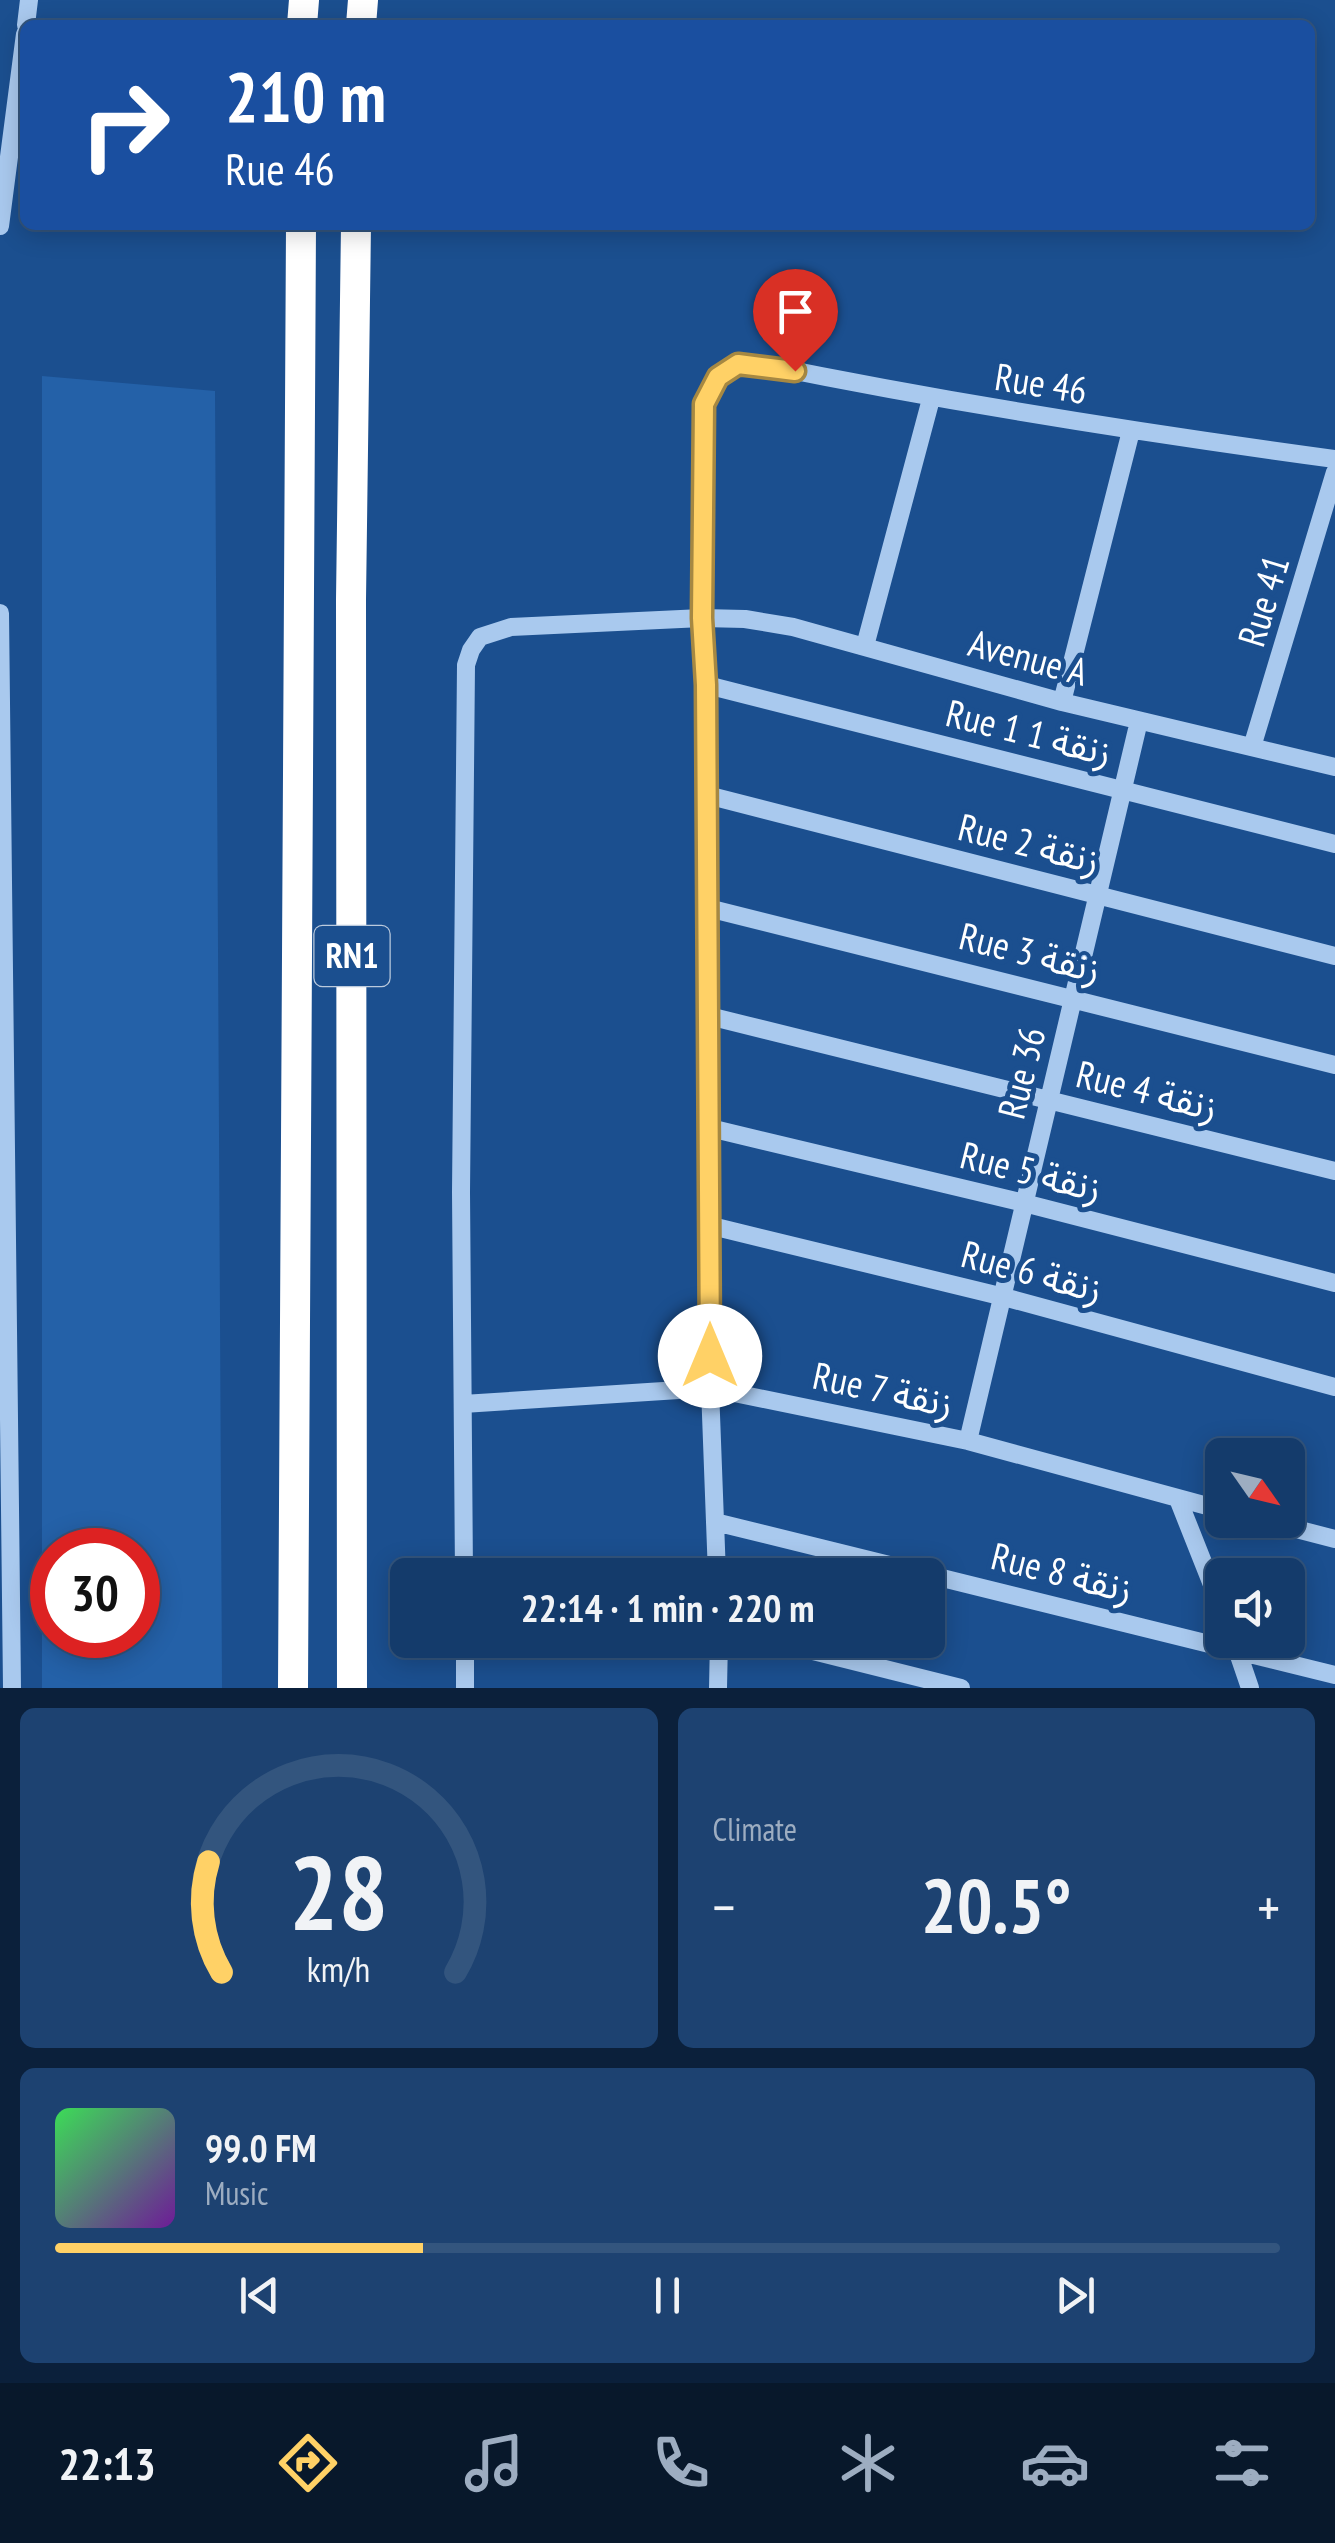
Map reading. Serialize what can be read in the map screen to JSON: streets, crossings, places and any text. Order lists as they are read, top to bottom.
{
  "streets": {
    "highway": ["RN1"],
    "street": [
      "Rue 46",
      "Rue 41",
      "Avenue A",
      "Rue 1 زنقة 1",
      "Rue 2 زنقة",
      "Rue 3 زنقة",
      "Rue 36",
      "Rue 4 زنقة",
      "Rue 5 زنقة",
      "Rue 6 زنقة",
      "Rue 7 زنقة",
      "Rue 8 زنقة"
    ]
  },
  "crossings": [
    ["Rue 46", "Avenue A"],
    ["Rue 41", "Avenue A"],
    ["Avenue A", "Rue 36"],
    ["Avenue A", "Rue 7 زنقة"],
    ["Rue 1 زنقة 1", "Rue 36"],
    ["Rue 2 زنقة", "Rue 36"],
    ["Rue 3 زنقة", "Rue 36"],
    ["Rue 36", "Rue 4 زنقة"],
    ["Rue 36", "Rue 5 زنقة"],
    ["Rue 36", "Rue 6 زنقة"],
    ["Rue 36", "Rue 7 زنقة"]
  ],
  "north": "bottom right",
  "page": {
    "turn": ["210 m", "Rue 46"],
    "limit": "30",
    "trip": "22:14 · 1 min · 220 m",
    "tile": "Climate",
    "heat": ["−", "20.5°", "+"],
    "song": ["99.0 FM", "Music"],
    "tabs": "22:13",
    "gauge": ["28", "km/h"]
  }
}
